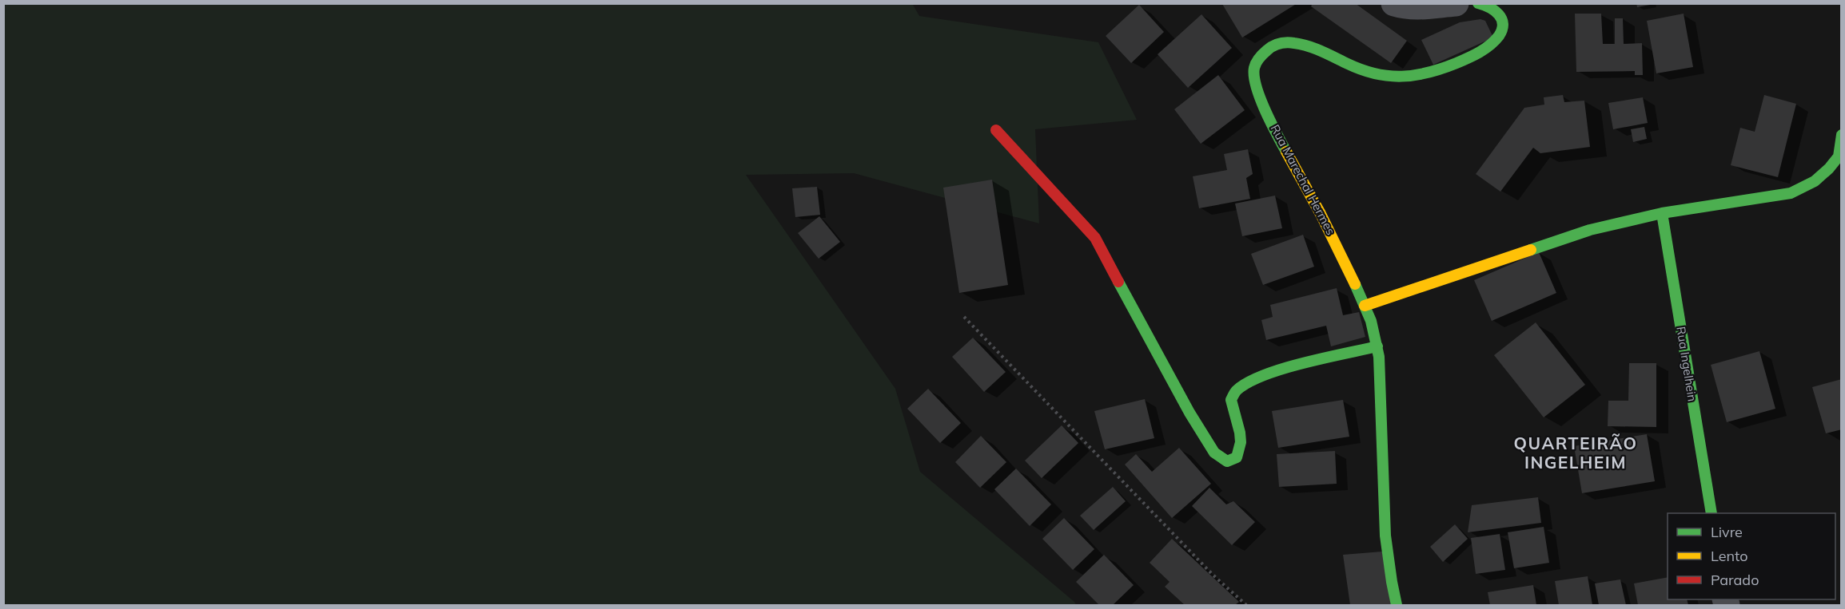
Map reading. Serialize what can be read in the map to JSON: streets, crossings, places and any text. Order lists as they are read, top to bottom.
{
  "streets": {
    "street": ["Rua Marechal Hermes", "Rua Ingelhein"]
  },
  "districts": ["QUARTEIRÃO INGELHEIM"],
  "legend": ["Livre", "Lento", "Parado"]
}
